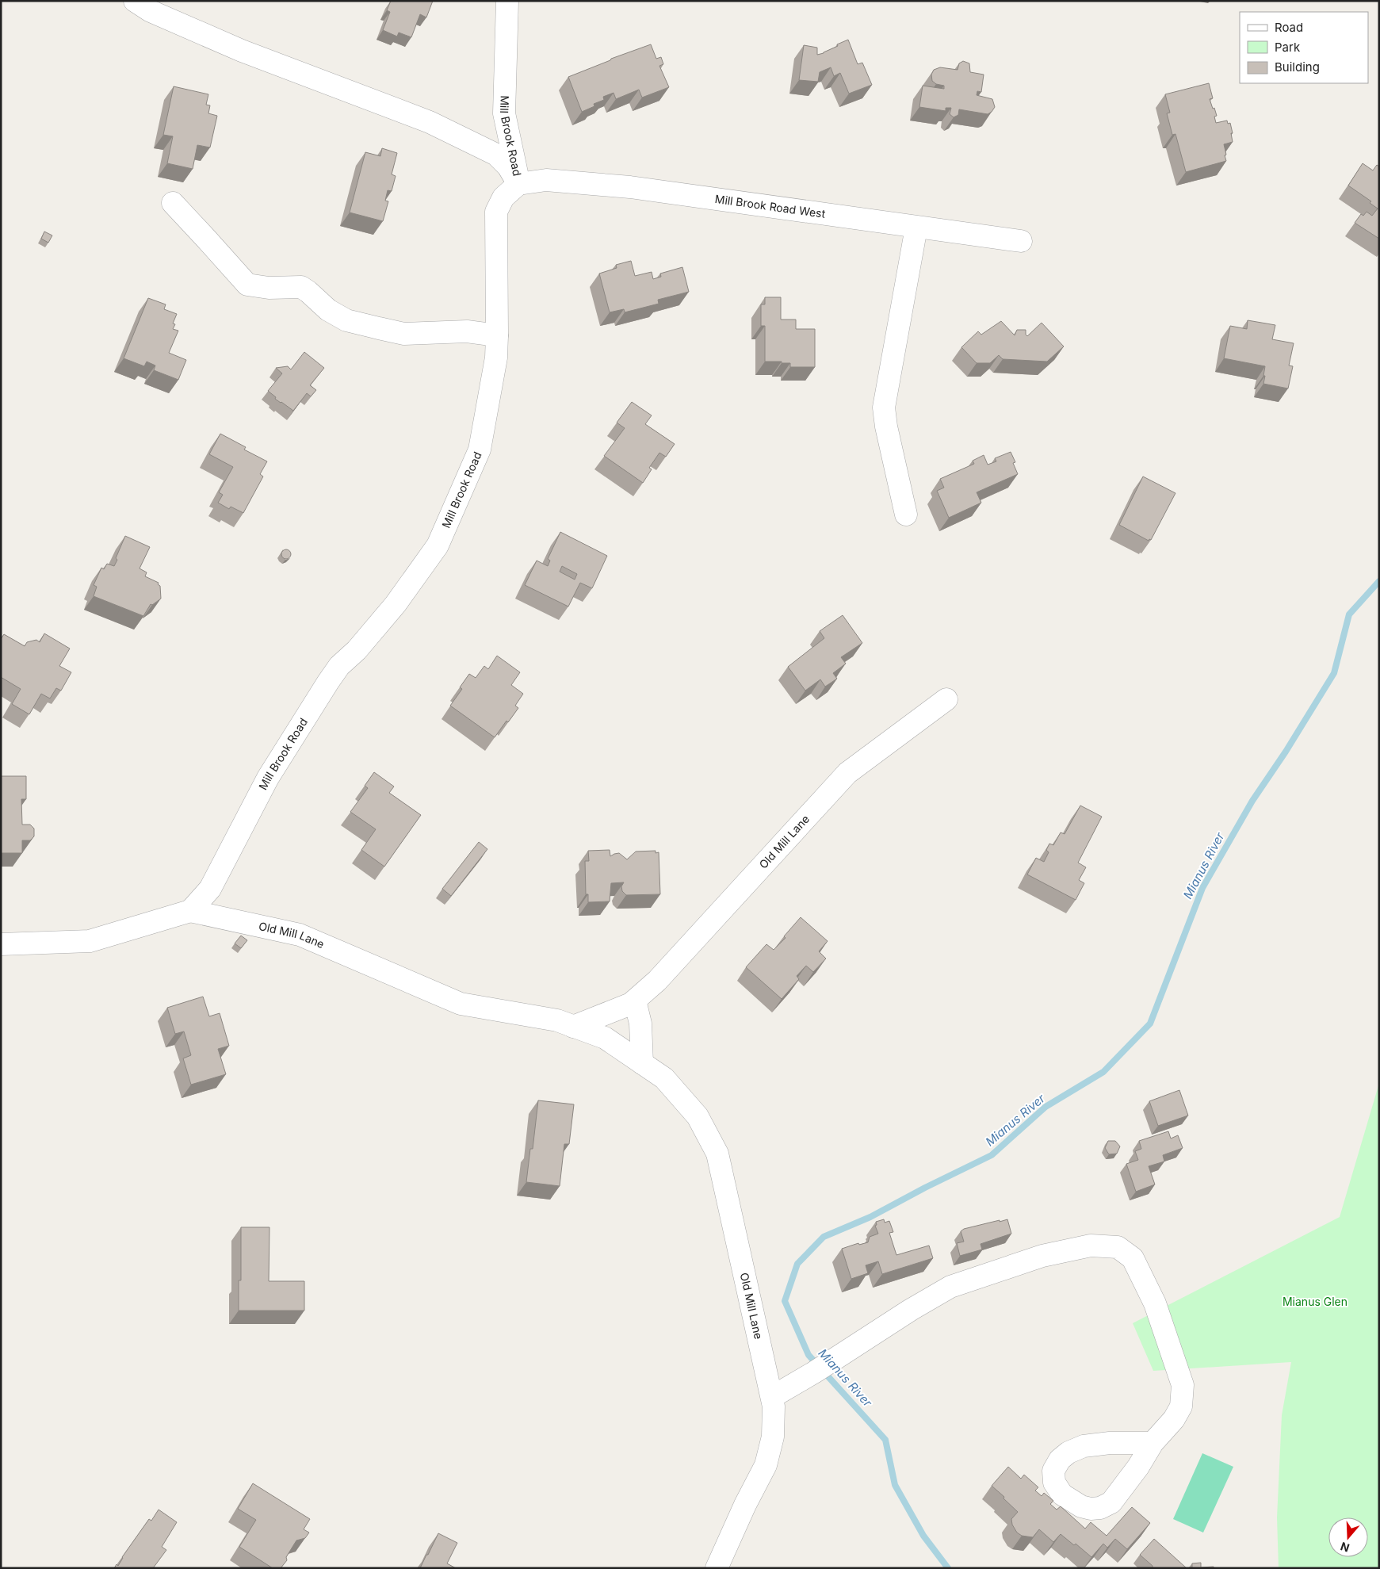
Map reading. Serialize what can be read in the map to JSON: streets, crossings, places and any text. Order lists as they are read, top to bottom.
{
  "streets": {
    "street": ["Mill Brook Road", "Mill Brook Road West", "Old Mill Lane"]
  },
  "crossings": [
    ["Mill Brook Road", "Mill Brook Road West"],
    ["Mill Brook Road", "Old Mill Lane"]
  ],
  "water": ["Mianus River"],
  "parks": ["Mianus Glen"],
  "legend": ["Road", "Park", "Building"],
  "north": "bottom"
}
